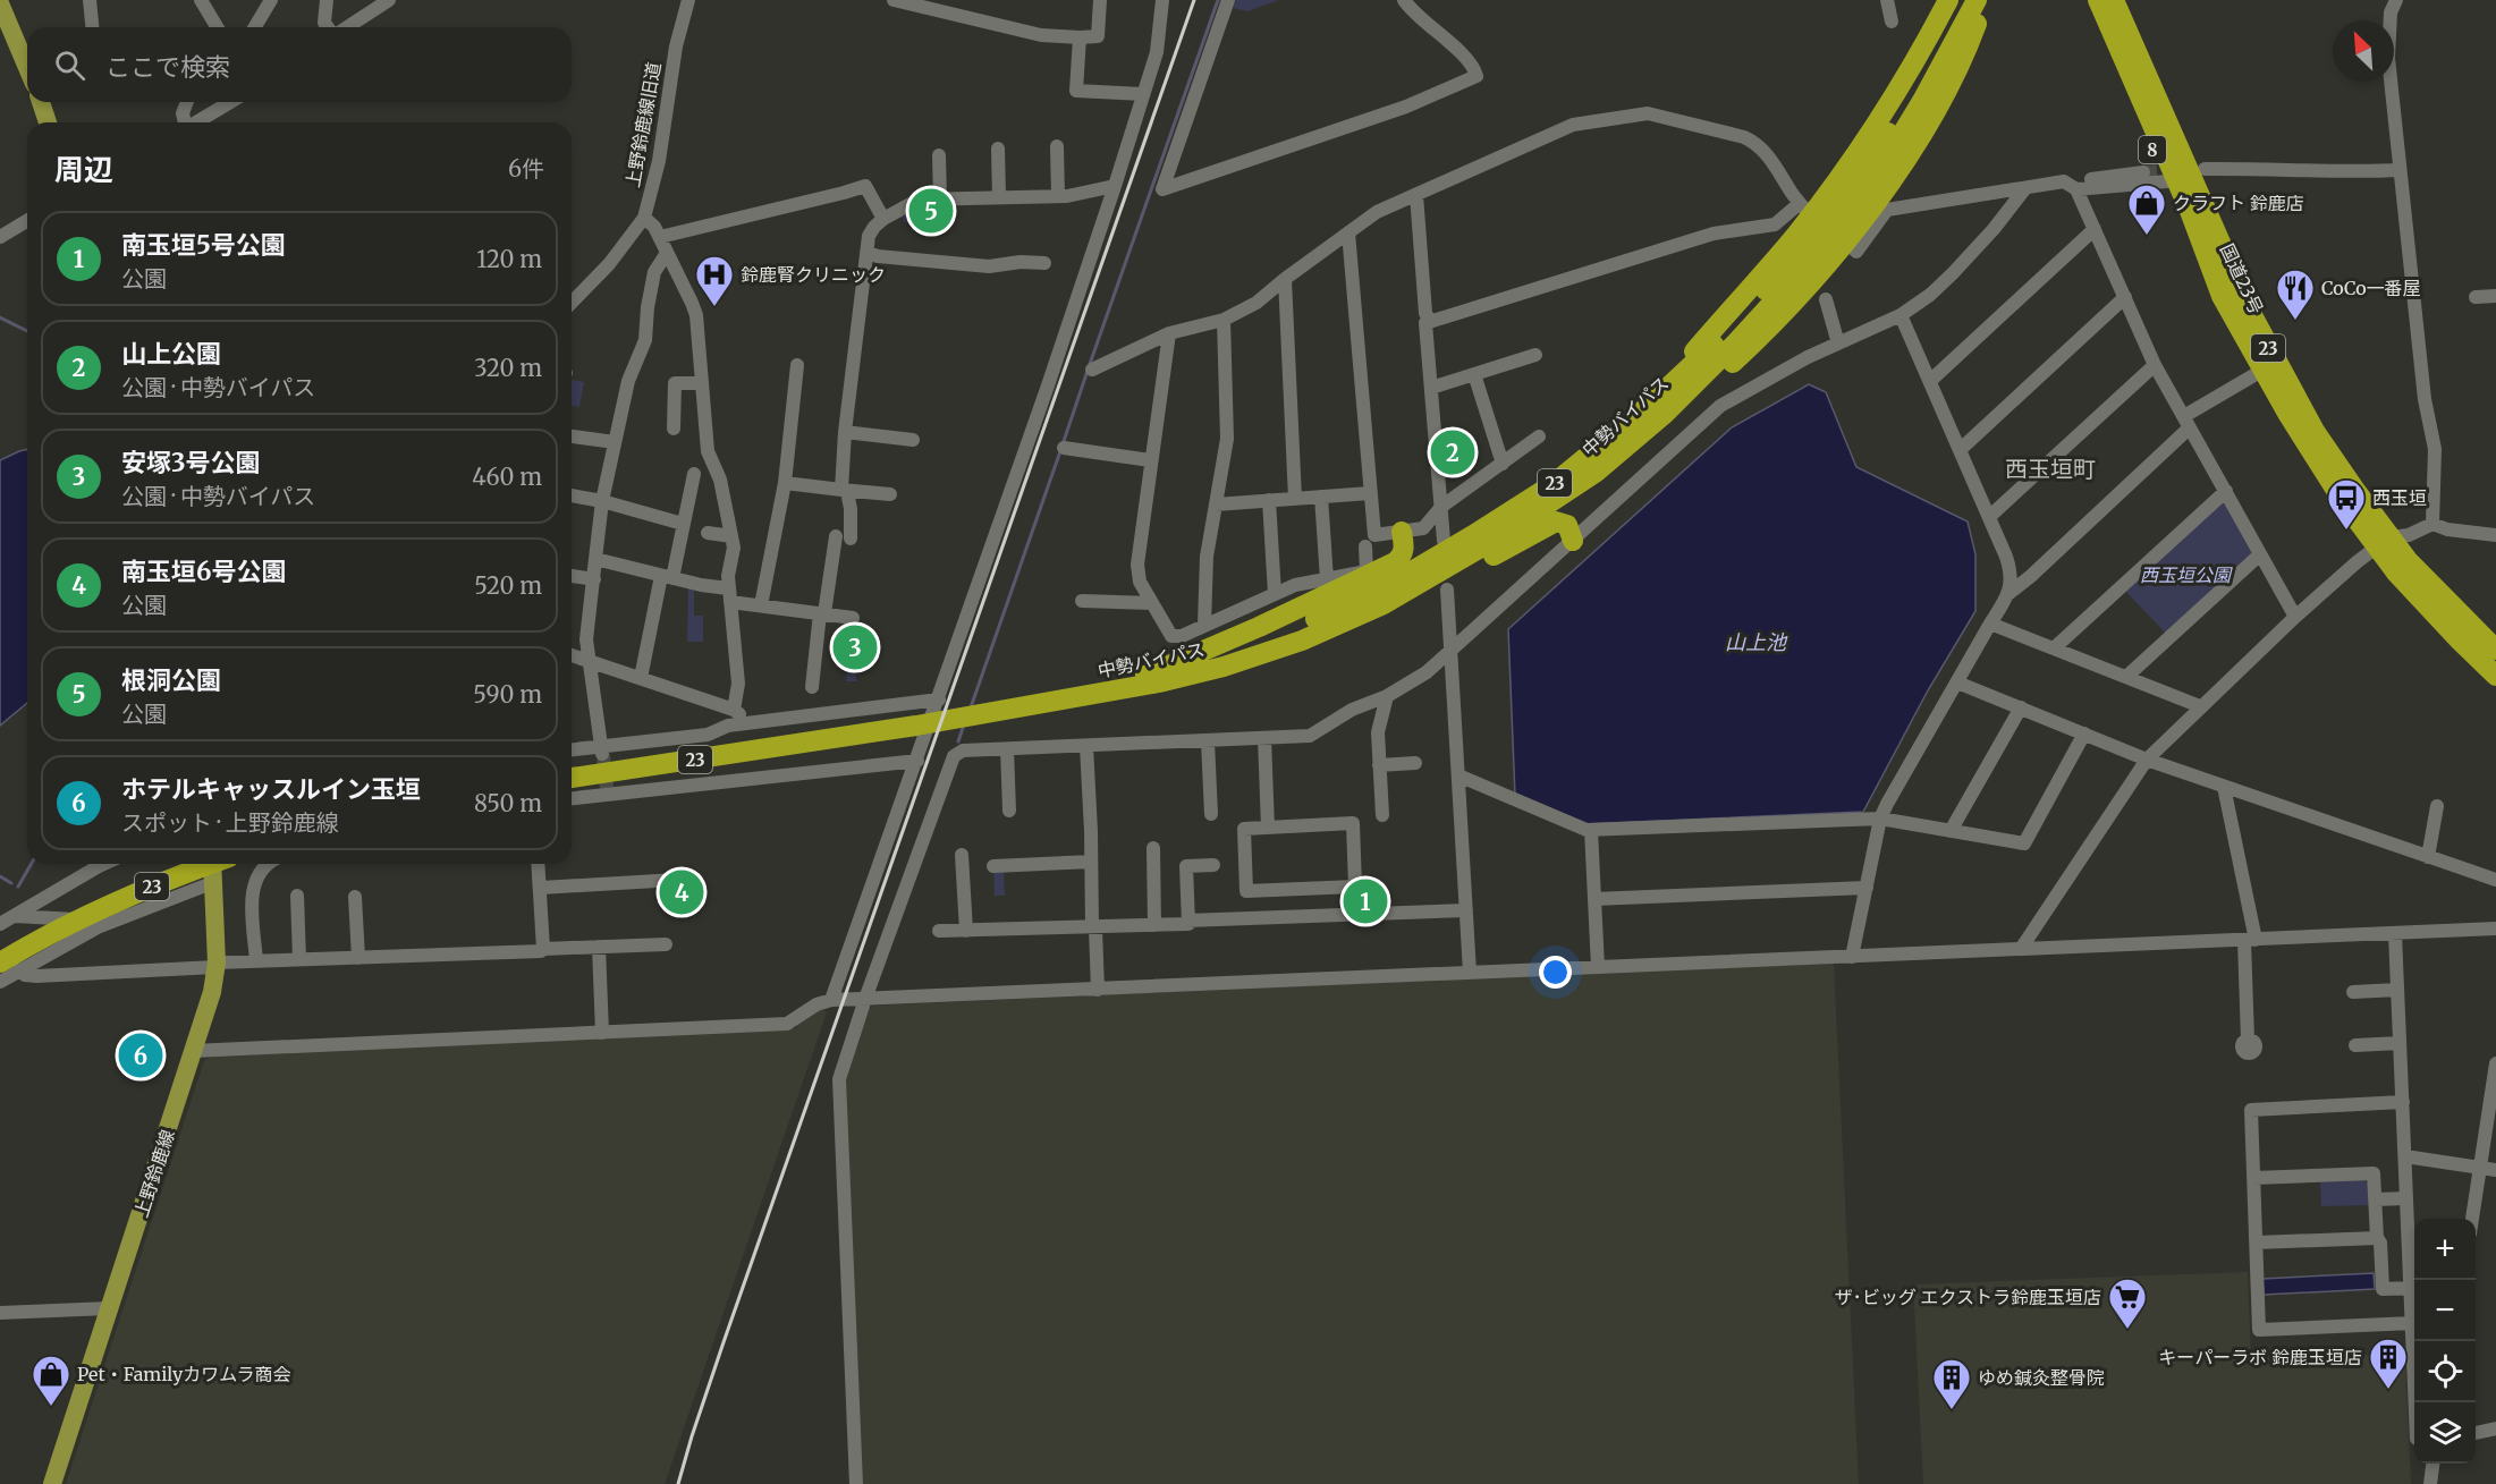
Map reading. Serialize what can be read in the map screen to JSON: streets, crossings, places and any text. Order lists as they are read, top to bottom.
{
  "streets": {
    "highway": ["国道23号", "23", "中勢バイパス"],
    "main road": ["8", "上野鈴鹿線"],
    "street": ["上野鈴鹿線旧道"]
  },
  "crossings": [
    ["8", "国道23号"],
    ["23", "上野鈴鹿線"]
  ],
  "districts": ["西玉垣町"],
  "water": ["山上池"],
  "parks": ["西玉垣公園"],
  "places": {
    "shop": ["クラフト 鈴鹿店", "Pet・Familyカワムラ商会"],
    "hospital": ["鈴鹿腎クリニック"],
    "restaurant": ["CoCo一番屋"],
    "bus stop": ["西玉垣"],
    "supermarket": ["ザ･ビッグ エクストラ鈴鹿玉垣店"],
    "building": ["キーパーラボ 鈴鹿玉垣店", "ゆめ鍼灸整骨院"]
  },
  "north": "top left",
  "page": {
    "search": "ここで検索",
    "heading": ["周辺", "6件"],
    "pins": [
      "5",
      "2",
      "3",
      "4",
      "1",
      "6"
    ],
    "list": [
      {
        "mark": "1",
        "name": "南玉垣5号公園",
        "note": "公園",
        "value": "120 m"
      },
      {
        "mark": "2",
        "name": "山上公園",
        "note": "公園 · 中勢バイパス",
        "value": "320 m"
      },
      {
        "mark": "3",
        "name": "安塚3号公園",
        "note": "公園 · 中勢バイパス",
        "value": "460 m"
      },
      {
        "mark": "4",
        "name": "南玉垣6号公園",
        "note": "公園",
        "value": "520 m"
      },
      {
        "mark": "5",
        "name": "根洞公園",
        "note": "公園",
        "value": "590 m"
      },
      {
        "mark": "6",
        "name": "ホテルキャッスルイン玉垣",
        "note": "スポット · 上野鈴鹿線",
        "value": "850 m"
      }
    ],
    "map_buttons": ["+", "−"]
  }
}
